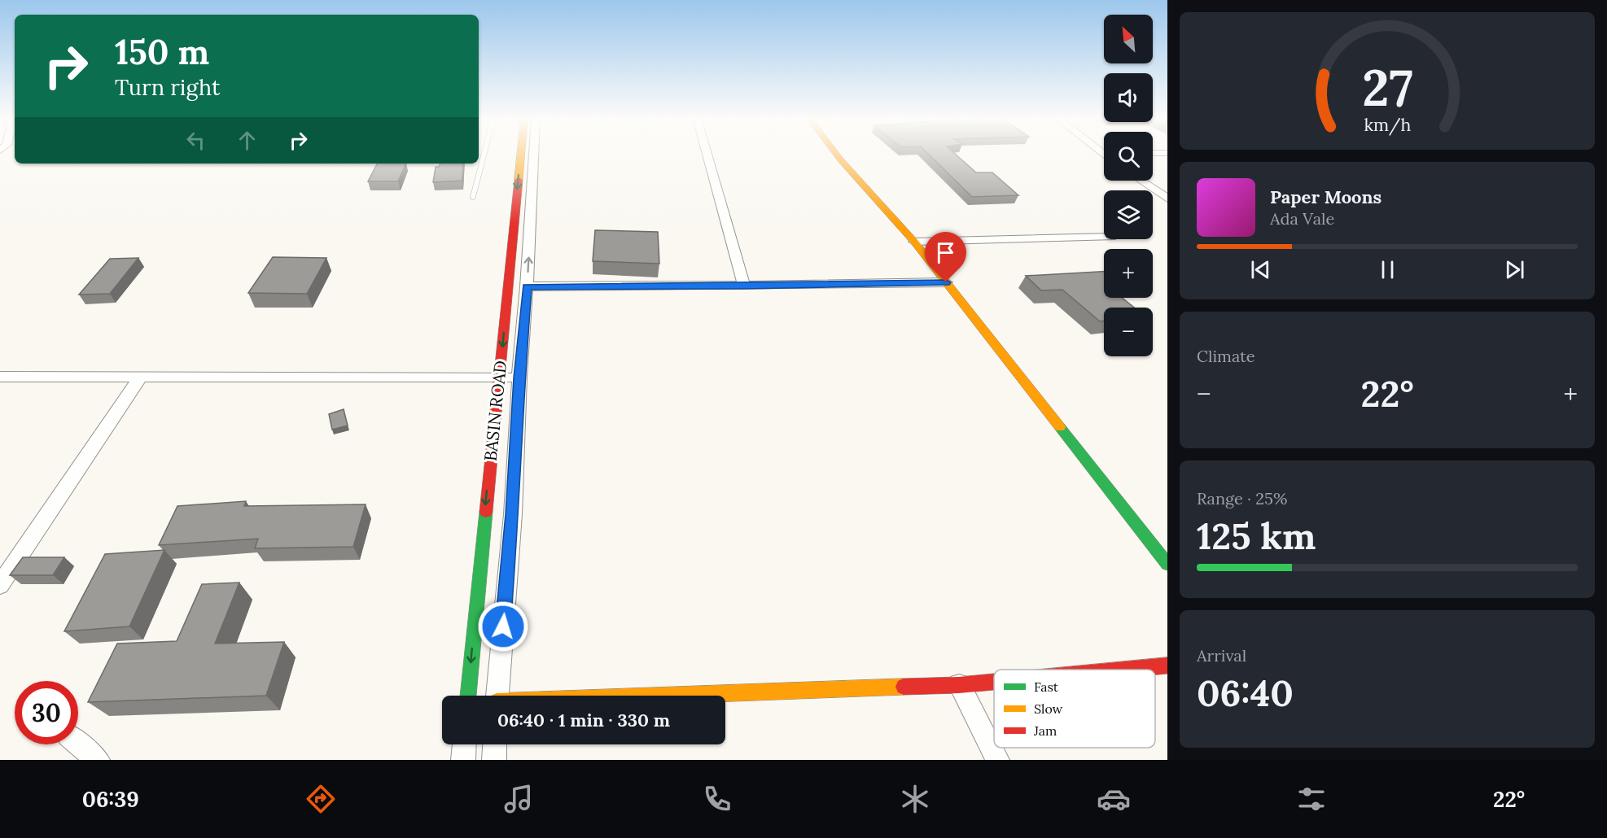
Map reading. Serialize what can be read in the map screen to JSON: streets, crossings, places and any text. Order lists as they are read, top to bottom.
{
  "streets": {
    "street": ["BASIN ROAD"]
  },
  "legend": ["Fast", "Slow", "Jam"],
  "north": "top left",
  "page": {
    "map_buttons": ["+", "−"],
    "turn": ["150 m", "Turn right"],
    "song": ["Paper Moons", "Ada Vale"],
    "tile": [
      "Climate",
      ["Range · 25%", "125 km"],
      ["Arrival", "06:40"]
    ],
    "heat": ["−", "22°", "+"],
    "limit": "30",
    "trip": "06:40 · 1 min · 330 m",
    "tabs": ["06:39", "22°"],
    "gauge": ["27", "km/h"]
  }
}
